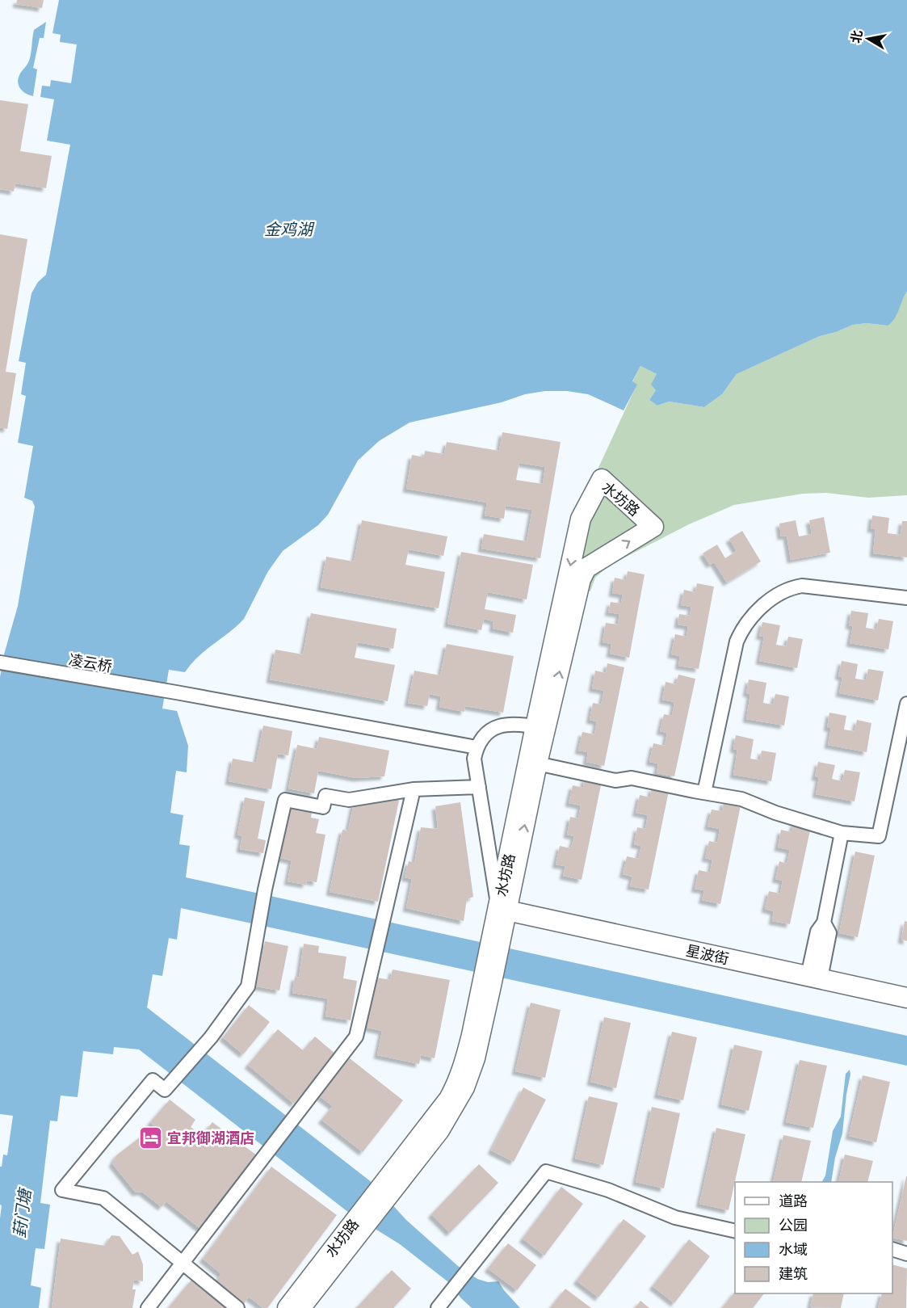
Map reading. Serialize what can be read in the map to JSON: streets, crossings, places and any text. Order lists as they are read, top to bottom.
{
  "streets": {
    "street": ["水坊路", "凌云桥", "星波街"]
  },
  "crossings": [
    ["水坊路", "星波街"]
  ],
  "water": ["金鸡湖", "葑门塘"],
  "places": {
    "hotel": ["宜邦御湖酒店"]
  },
  "legend": [
    "道路",
    "公园",
    "水域",
    "建筑"
  ],
  "north": "left"
}
